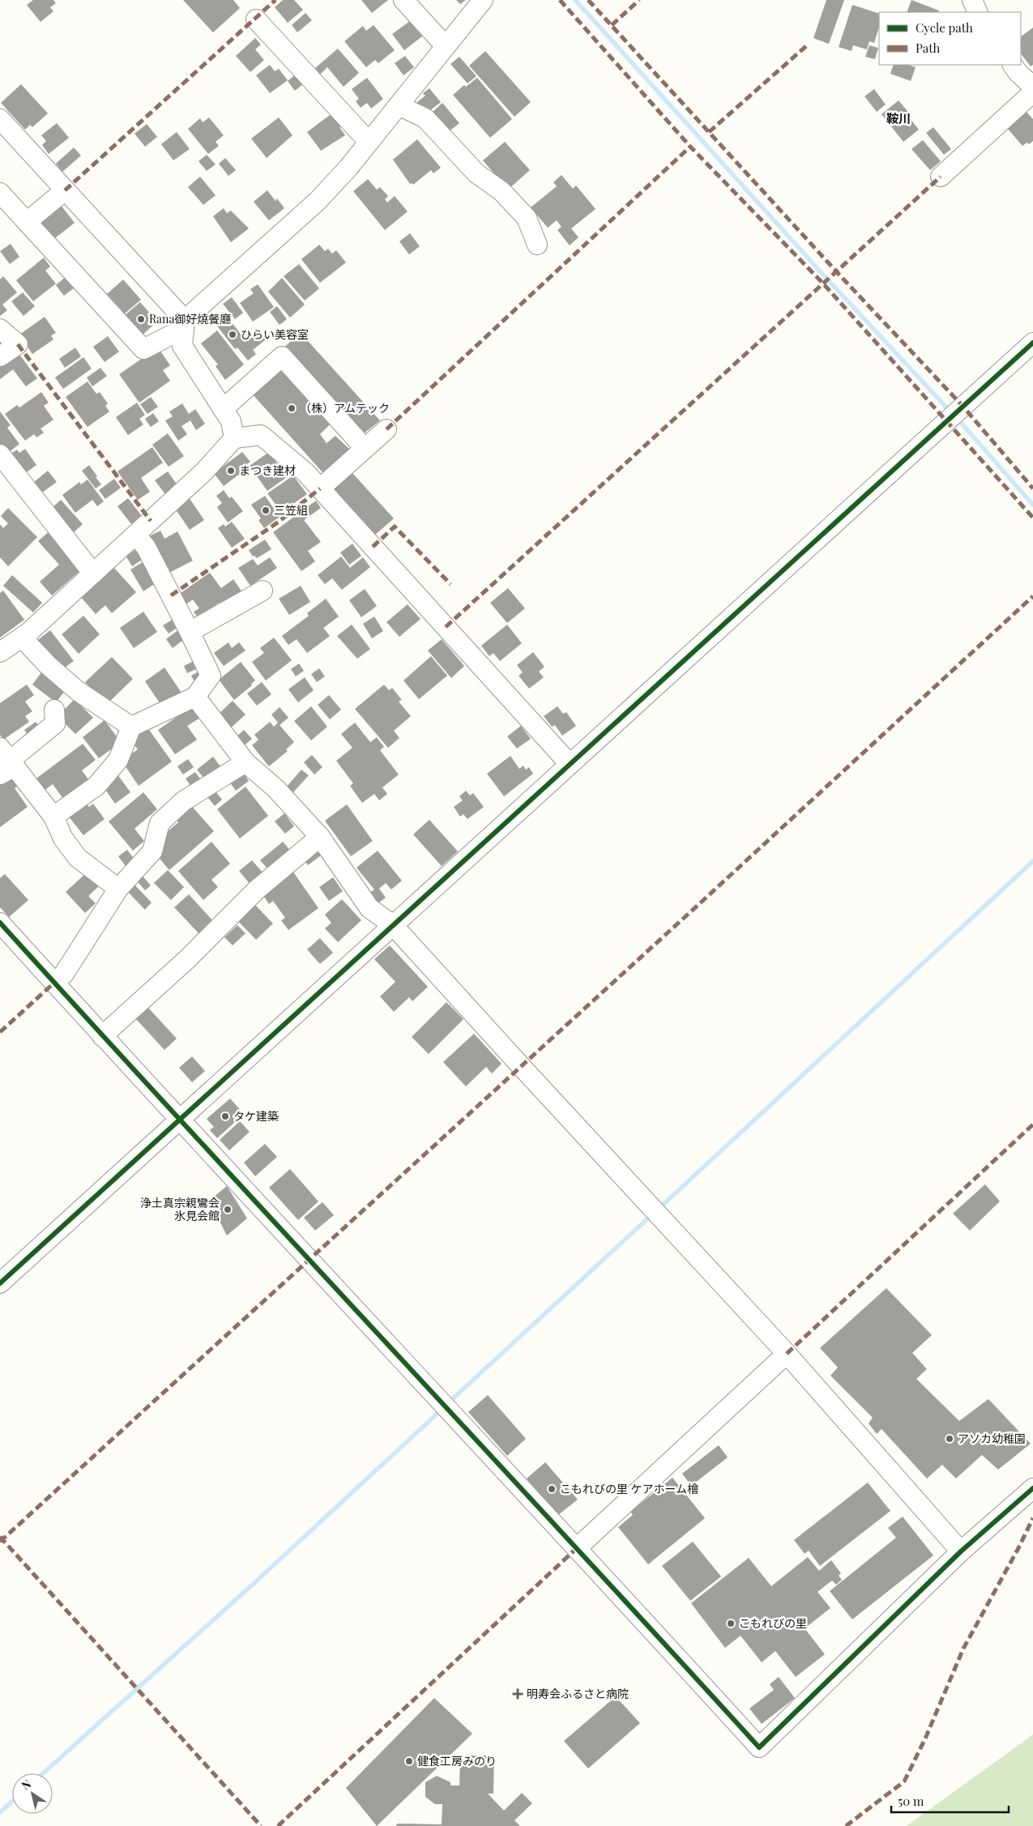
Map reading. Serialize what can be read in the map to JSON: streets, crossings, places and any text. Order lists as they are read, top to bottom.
{
  "districts": ["鞍川"],
  "places": {
    "other": [
      "Rana御好燒餐廳",
      "ひらい美容室",
      "（株）アムテック",
      "まつき建材",
      "三笠組",
      "タケ建築",
      "浄土真宗親鸞会 氷見会館",
      "アソカ幼稚園",
      "こもれびの里 ケアホーム檜",
      "こもれびの里",
      "健食工房みのり"
    ],
    "health": ["明寿会ふるさと病院"]
  },
  "legend": ["Cycle path", "Path"],
  "scale_bar": "50 m",
  "north": "top left"
}
